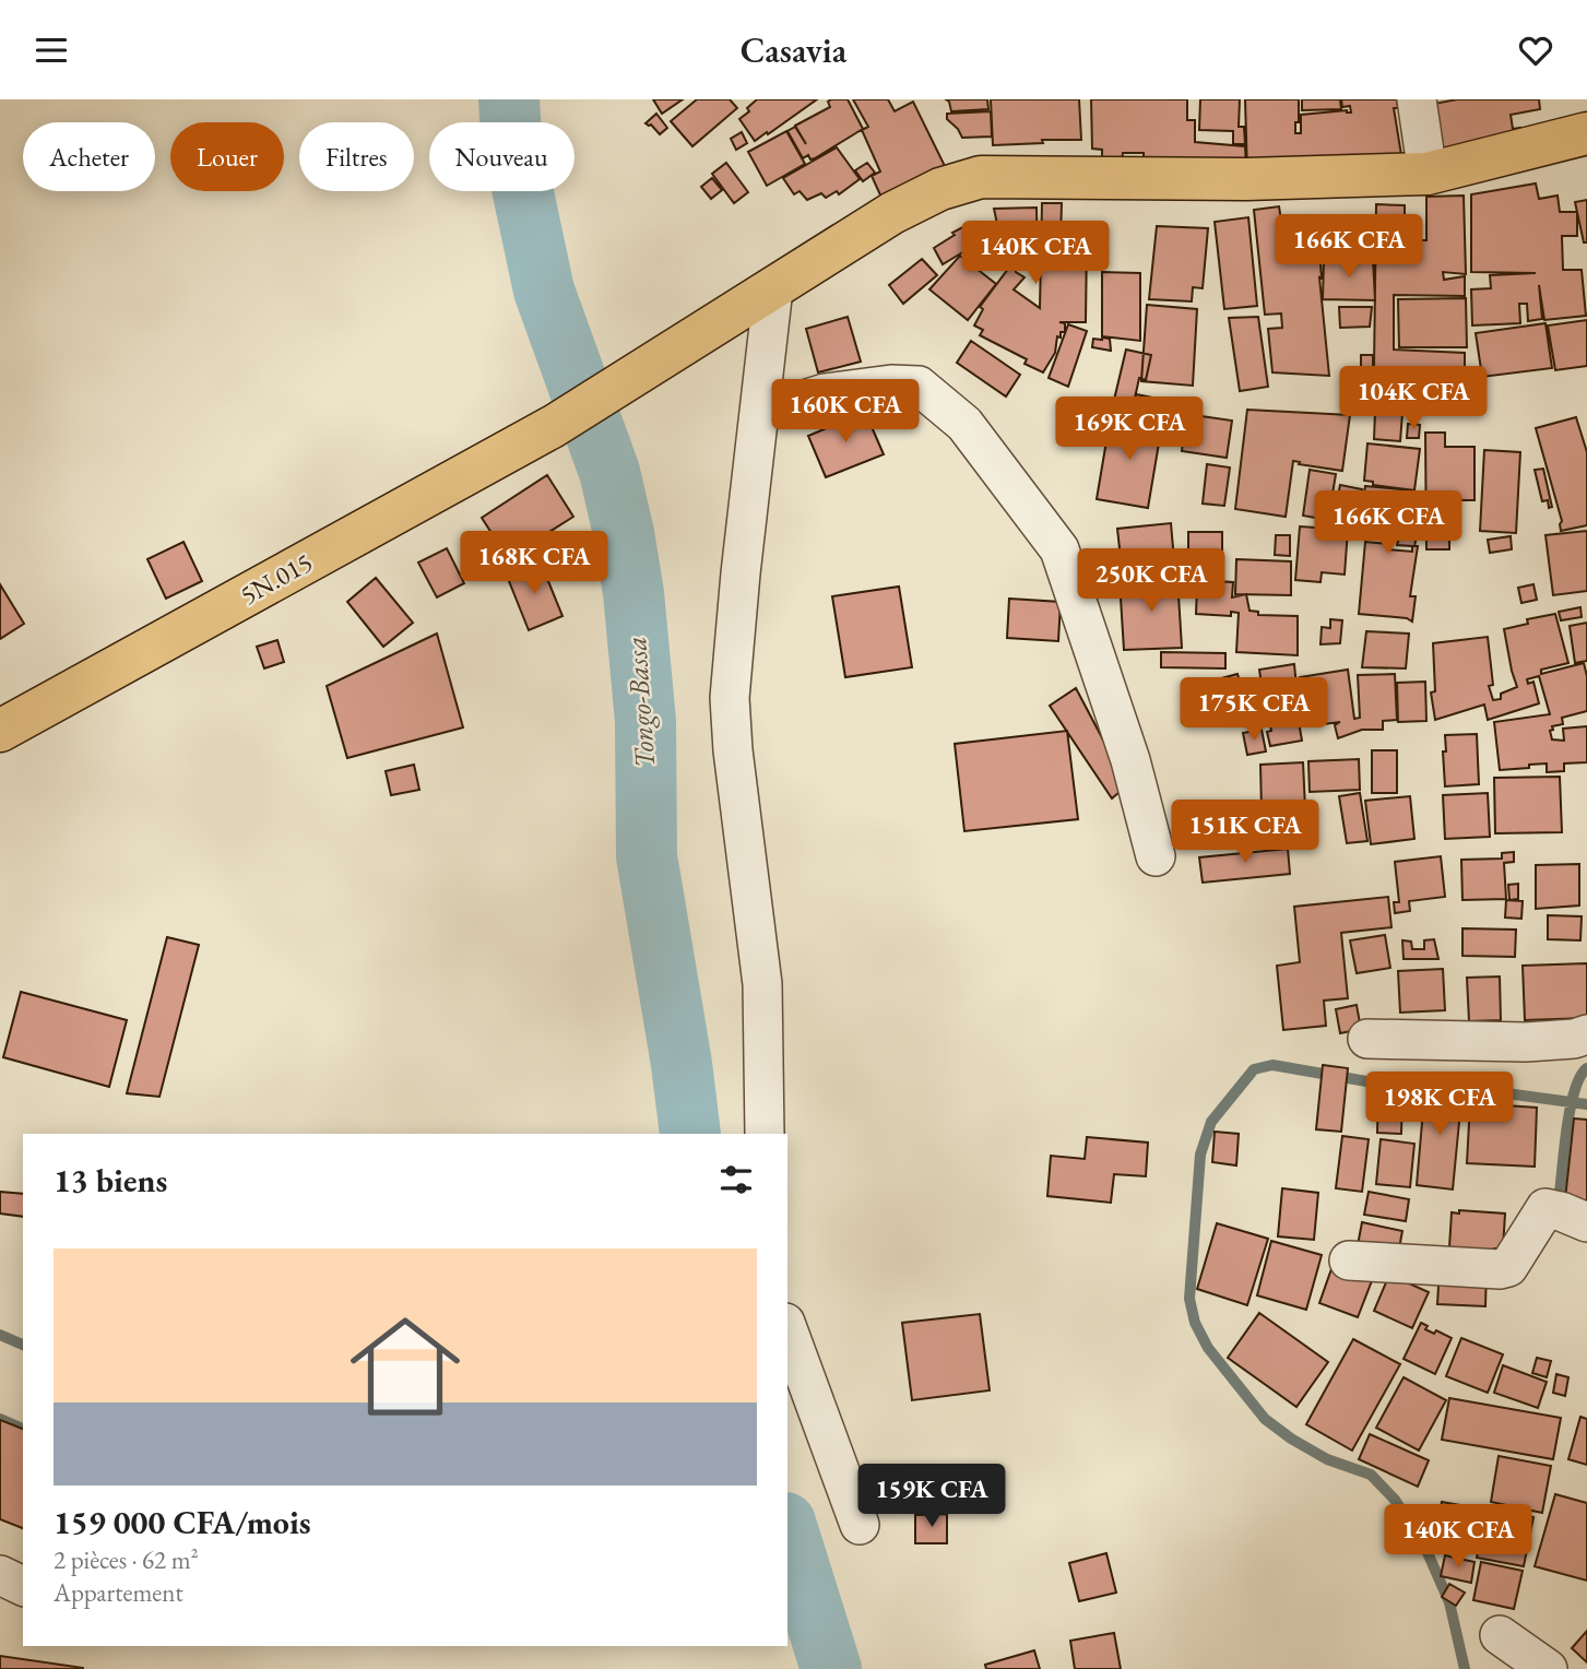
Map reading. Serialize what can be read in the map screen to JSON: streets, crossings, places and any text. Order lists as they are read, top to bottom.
{
  "streets": {
    "main road": ["5N.015"]
  },
  "water": ["Tongo-Bassa"],
  "page": {
    "header": "Casavia",
    "chip": [
      "Acheter",
      "Louer",
      "Filtres",
      "Nouveau"
    ],
    "price": [
      "166K CFA",
      "140K CFA",
      "104K CFA",
      "160K CFA",
      "169K CFA",
      "166K CFA",
      "168K CFA",
      "250K CFA",
      "175K CFA",
      "151K CFA",
      "198K CFA",
      "159K CFA",
      "140K CFA"
    ],
    "heading": "13 biens",
    "list": [
      {
        "name": "159 000 CFA/mois",
        "note": "2 pièces · 62 m² · Appartement"
      }
    ]
  }
}
